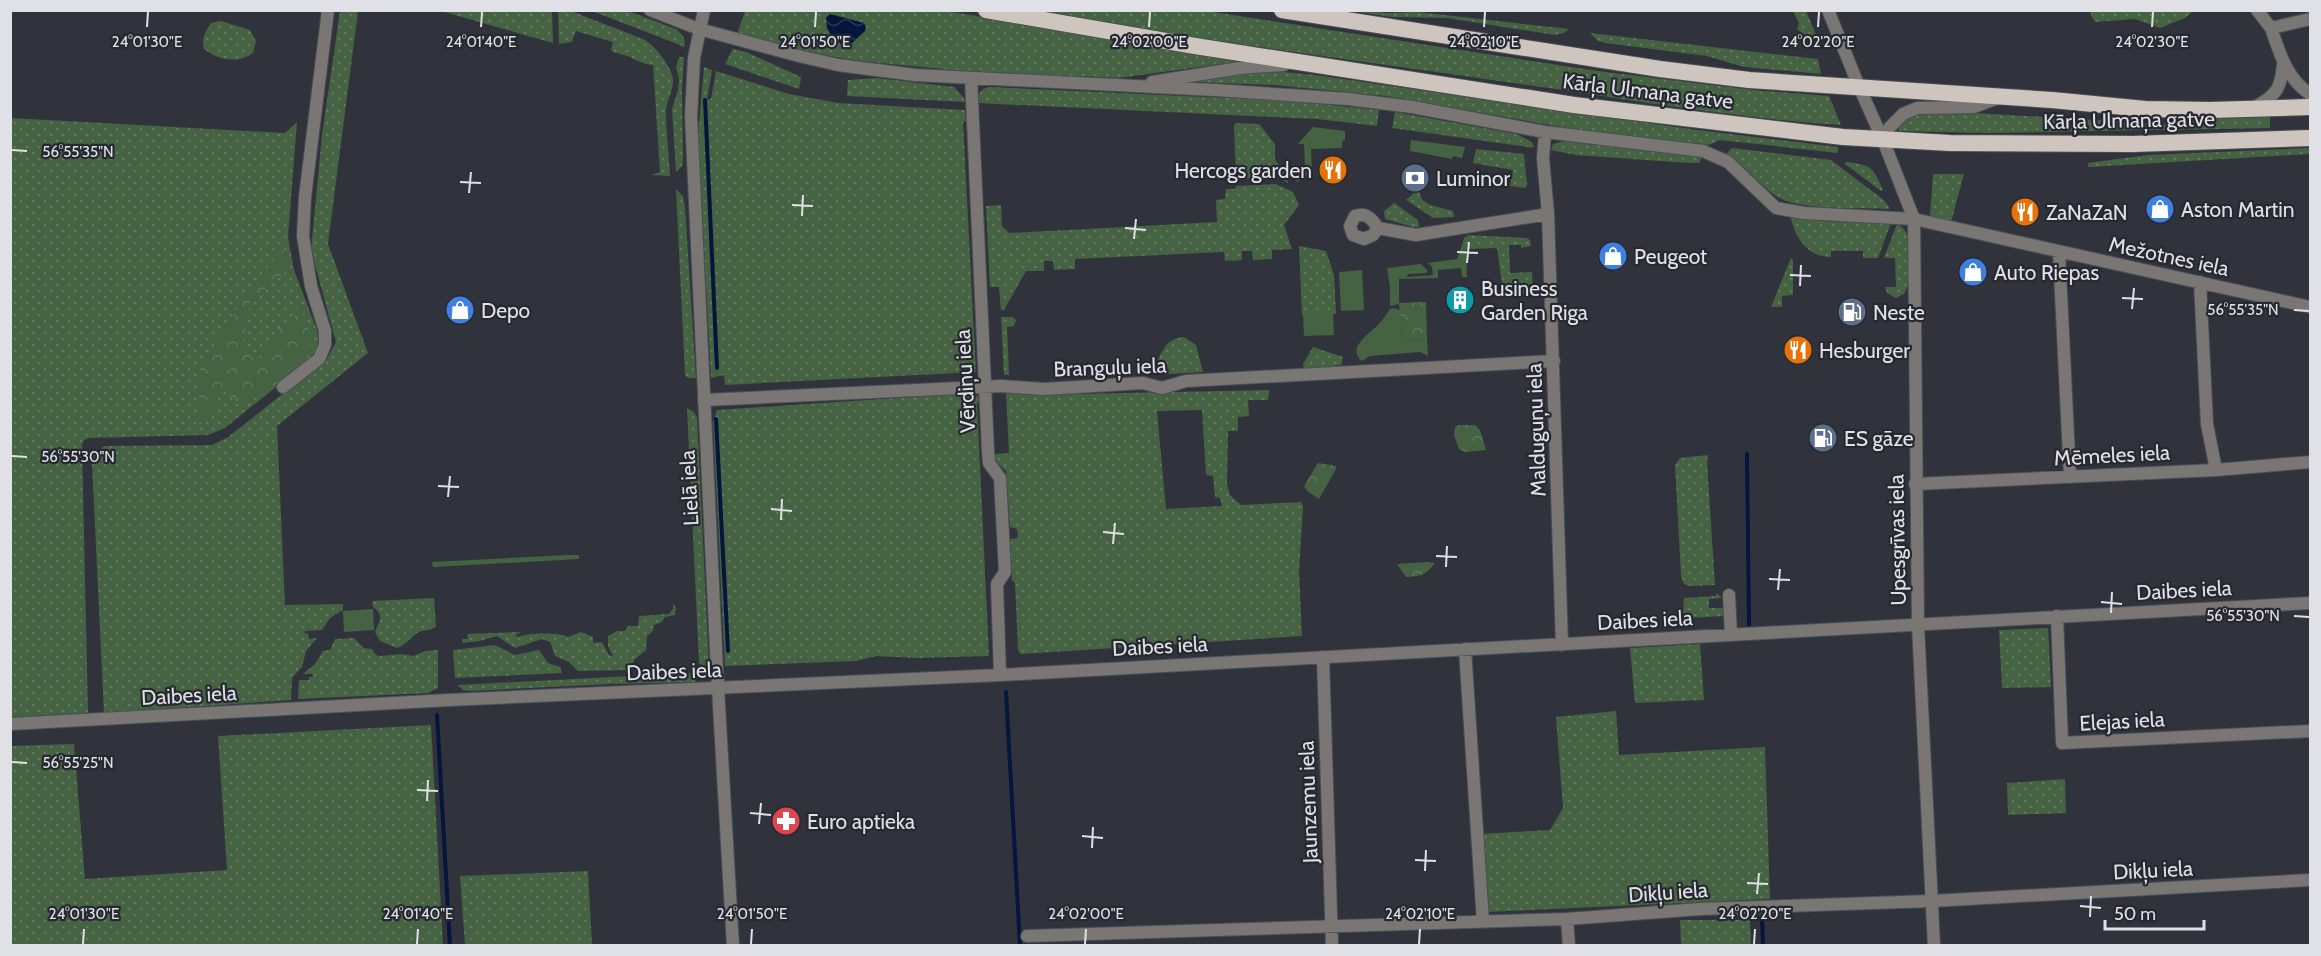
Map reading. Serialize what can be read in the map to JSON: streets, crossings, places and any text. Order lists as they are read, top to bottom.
{
  "streets": {
    "highway": ["Kārļa Ulmaņa gatve"],
    "street": [
      "Mežotnes iela",
      "Branguļu iela",
      "Vērdiņu iela",
      "Malduguņu iela",
      "Mēmeles iela",
      "Lielā iela",
      "Upesgrīvas iela",
      "Daibes iela",
      "Elejas iela",
      "Jaunzemu iela",
      "Dikļu iela"
    ]
  },
  "crossings": [
    ["Kārļa Ulmaņa gatve", "Upesgrīvas iela"],
    ["Mežotnes iela", "Malduguņu iela"],
    ["Mežotnes iela", "Upesgrīvas iela"],
    ["Branguļu iela", "Vērdiņu iela"],
    ["Branguļu iela", "Malduguņu iela"],
    ["Branguļu iela", "Lielā iela"],
    ["Vērdiņu iela", "Daibes iela"],
    ["Malduguņu iela", "Daibes iela"],
    ["Mēmeles iela", "Upesgrīvas iela"],
    ["Lielā iela", "Daibes iela"],
    ["Upesgrīvas iela", "Daibes iela"],
    ["Upesgrīvas iela", "Dikļu iela"],
    ["Daibes iela", "Elejas iela"],
    ["Daibes iela", "Jaunzemu iela"],
    ["Jaunzemu iela", "Dikļu iela"]
  ],
  "places": {
    "restaurant": ["Hercogs garden", "ZaNaZaN", "Hesburger"],
    "bank": ["Luminor"],
    "shop": [
      "Aston Martin",
      "Peugeot",
      "Auto Riepas",
      "Depo"
    ],
    "building": ["Business Garden Riga"],
    "fuel station": ["Neste", "ES gāze"],
    "pharmacy": ["Euro aptieka"]
  },
  "scale_bar": "50 m",
  "coordinates": [
    "24°01'30\"E",
    "24°01'40\"E",
    "24°01'50\"E",
    "24°02'00\"E",
    "24°02'10\"E",
    "24°02'20\"E",
    "24°02'30\"E",
    "56°55'35\"N",
    "56°55'30\"N",
    "56°55'25\"N"
  ]
}
